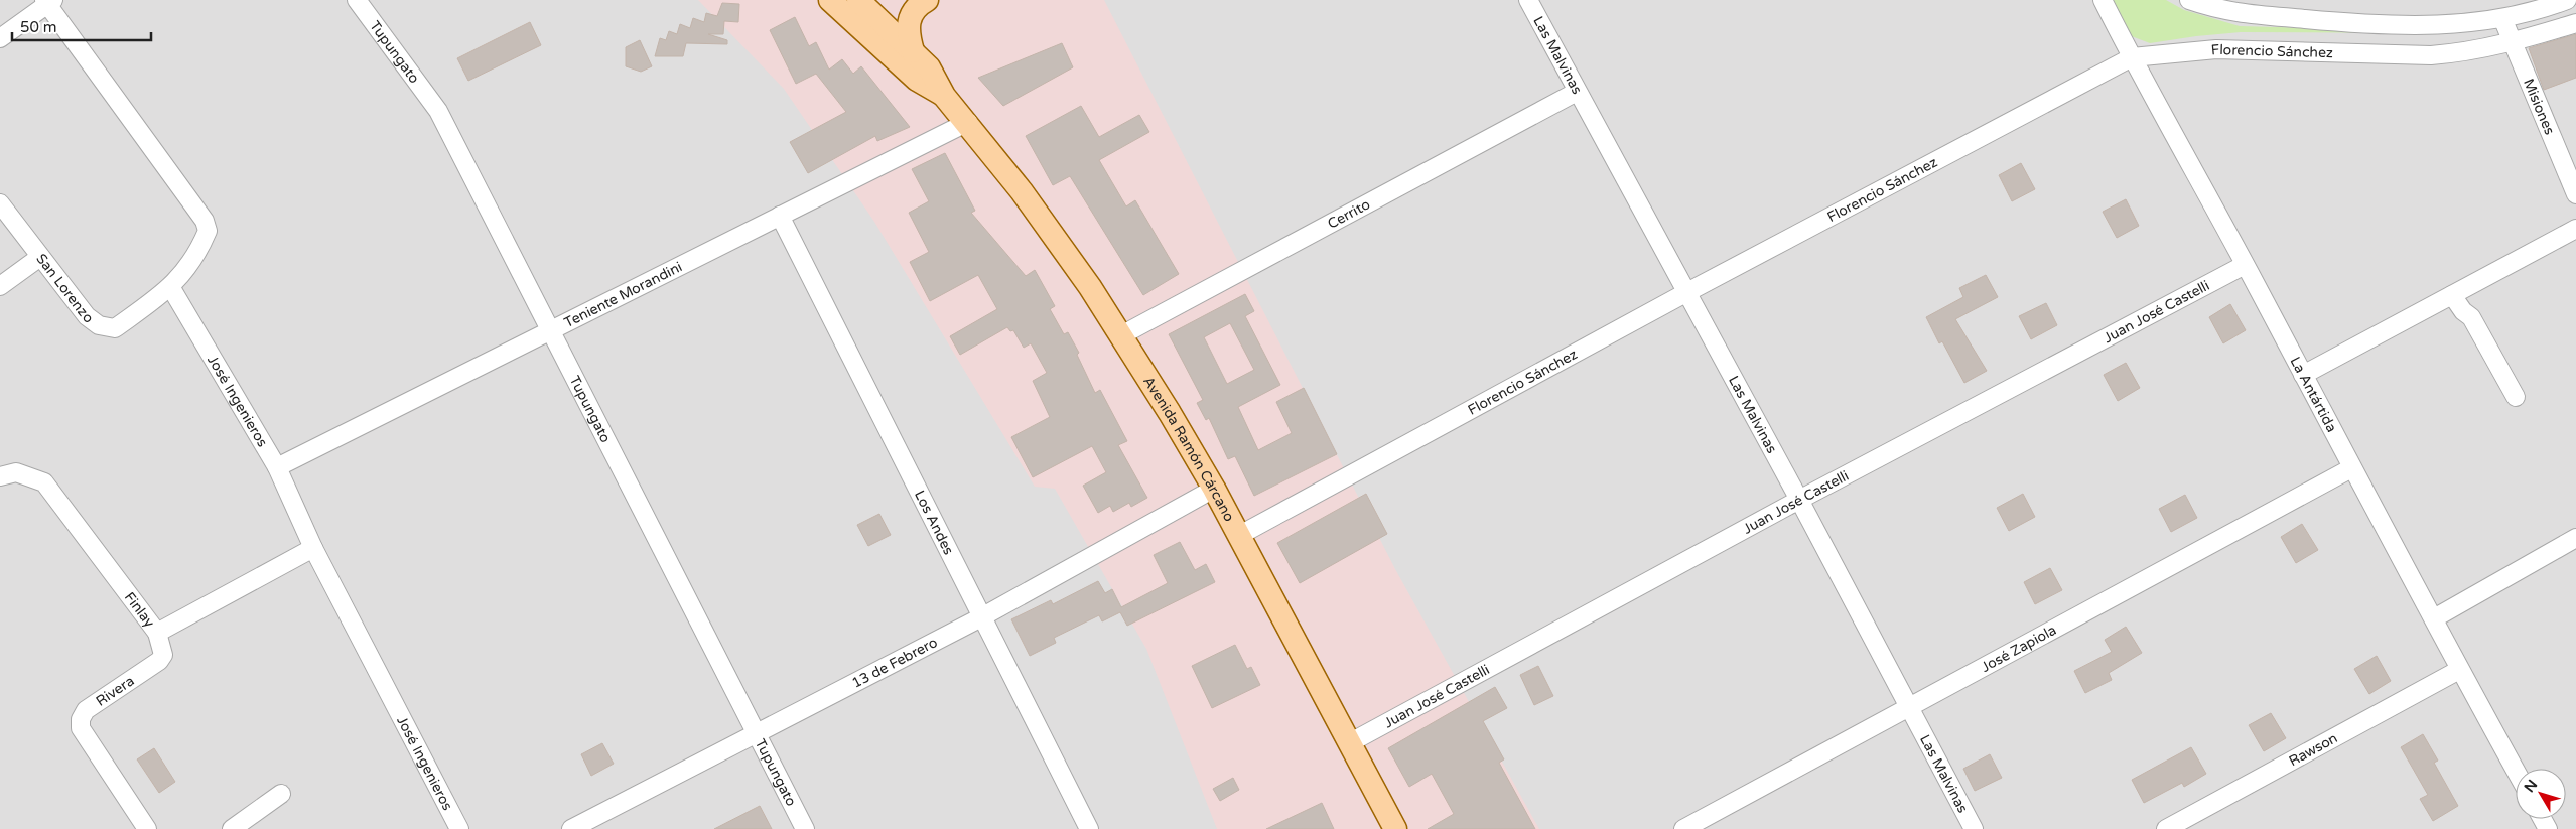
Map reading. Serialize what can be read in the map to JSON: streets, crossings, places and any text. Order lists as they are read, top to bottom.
{
  "streets": {
    "main road": ["Avenida Ramón Cárcano"],
    "street": [
      "Tupungato",
      "Florencio Sánchez",
      "Las Malvinas",
      "Misiones",
      "Cerrito",
      "San Lorenzo",
      "Teniente Morandini",
      "Juan José Castelli",
      "La Antártida",
      "José Ingenieros",
      "Los Andes",
      "Finlay",
      "José Zapiola",
      "13 de Febrero",
      "Rivera",
      "Rawson"
    ]
  },
  "crossings": [
    ["Tupungato", "Teniente Morandini"],
    ["Tupungato", "13 de Febrero"],
    ["Florencio Sánchez", "Las Malvinas"],
    ["Florencio Sánchez", "Misiones"],
    ["Florencio Sánchez", "La Antártida"],
    ["Florencio Sánchez", "Avenida Ramón Cárcano"],
    ["Las Malvinas", "Cerrito"],
    ["Las Malvinas", "Juan José Castelli"],
    ["Las Malvinas", "José Zapiola"],
    ["Cerrito", "Avenida Ramón Cárcano"],
    ["San Lorenzo", "José Ingenieros"],
    ["Teniente Morandini", "José Ingenieros"],
    ["Teniente Morandini", "Avenida Ramón Cárcano"],
    ["Teniente Morandini", "Los Andes"],
    ["Juan José Castelli", "La Antártida"],
    ["Juan José Castelli", "Avenida Ramón Cárcano"],
    ["La Antártida", "José Zapiola"],
    ["La Antártida", "Rawson"],
    ["José Ingenieros", "Finlay"],
    ["Avenida Ramón Cárcano", "13 de Febrero"],
    ["Los Andes", "13 de Febrero"],
    ["Finlay", "Rivera"]
  ],
  "scale_bar": "50 m",
  "north": "top left"
}
